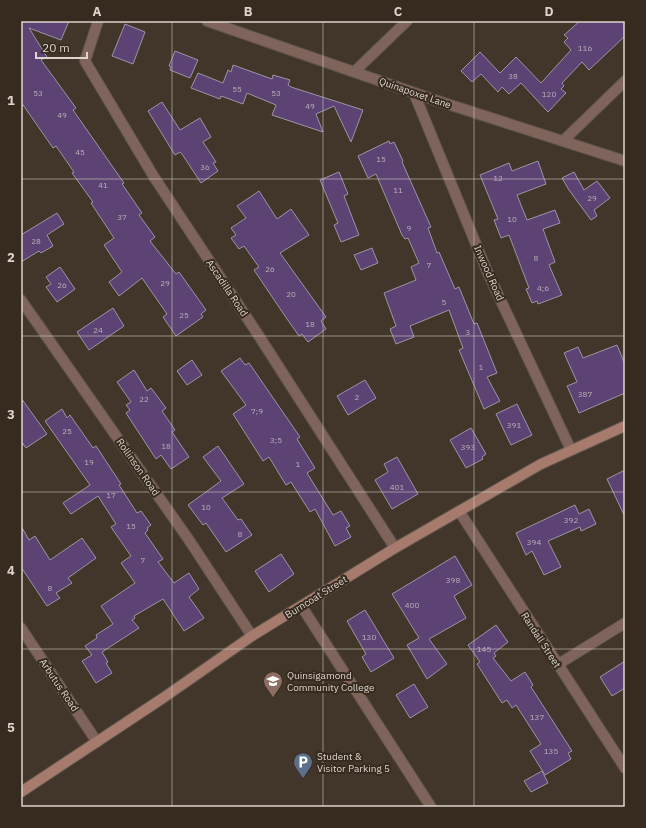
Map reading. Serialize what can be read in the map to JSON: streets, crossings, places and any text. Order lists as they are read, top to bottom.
{
  "streets": {
    "main road": ["Burncoat Street"],
    "street": [
      "Quinapoxet Lane",
      "Inwood Road",
      "Ascadilla Road",
      "Rollinson Road",
      "Randall Street",
      "Arbutus Road"
    ]
  },
  "crossings": [
    ["Quinapoxet Lane", "Inwood Road"],
    ["Inwood Road", "Burncoat Street"],
    ["Ascadilla Road", "Burncoat Street"],
    ["Rollinson Road", "Burncoat Street"],
    ["Burncoat Street", "Randall Street"],
    ["Burncoat Street", "Arbutus Road"]
  ],
  "places": {
    "school or university": ["Quinsigamond Community College"],
    "parking": ["Student & Visitor Parking 5"]
  },
  "house_numbers": [
    "116",
    "38",
    "55",
    "53",
    "53",
    "120",
    "49",
    "49",
    "45",
    "15",
    "36",
    "12",
    "41",
    "11",
    "29",
    "37",
    "10",
    "9",
    "28",
    "8",
    "7",
    "26",
    "29",
    "26",
    "4;6",
    "20",
    "5",
    "25",
    "18",
    "24",
    "3",
    "1",
    "387",
    "2",
    "22",
    "7;9",
    "391",
    "25",
    "3;5",
    "18",
    "393",
    "19",
    "1",
    "401",
    "17",
    "10",
    "392",
    "15",
    "8",
    "394",
    "7",
    "398",
    "8",
    "400",
    "130",
    "145",
    "137",
    "135"
  ],
  "scale_bar": "20 m",
  "grid": {
    "columns": [
      "A",
      "B",
      "C",
      "D"
    ],
    "rows": [
      "1",
      "2",
      "3",
      "4",
      "5"
    ]
  }
}
